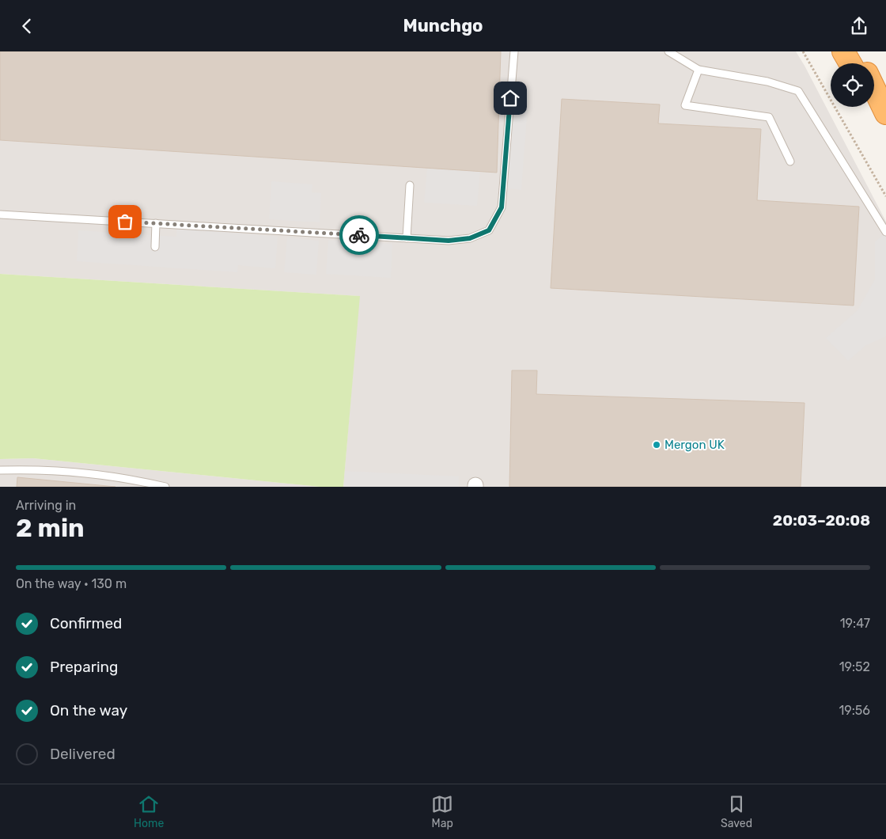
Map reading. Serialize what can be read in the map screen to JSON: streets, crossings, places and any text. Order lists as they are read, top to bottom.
{
  "places": ["Mergon UK"],
  "page": {
    "header": "Munchgo",
    "heading": ["2 min", "Arriving in", "20:03–20:08"],
    "bar": "On the way · 130 m",
    "list": [
      ["Confirmed", "19:47"],
      ["Preparing", "19:52"],
      ["On the way", "19:56"],
      "Delivered"
    ],
    "tabs": ["Home", "Map", "Saved"]
  }
}
